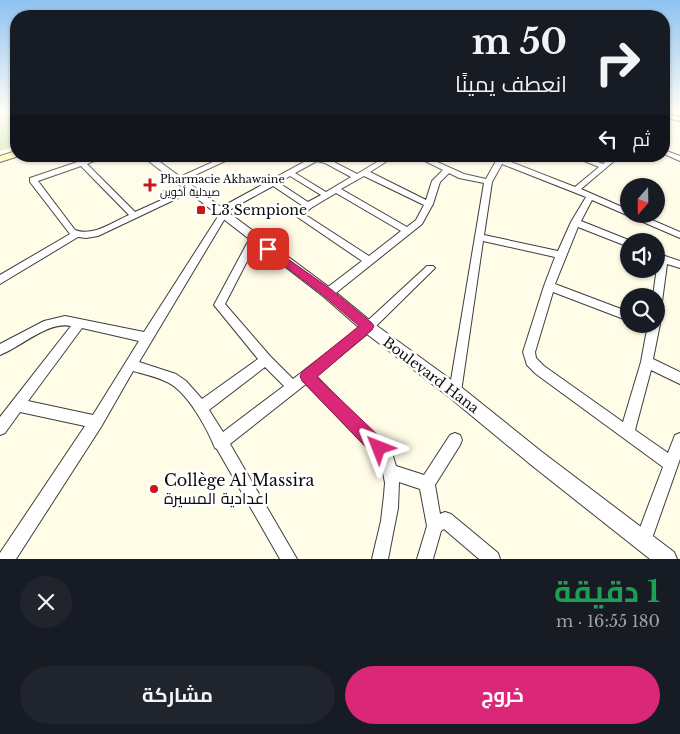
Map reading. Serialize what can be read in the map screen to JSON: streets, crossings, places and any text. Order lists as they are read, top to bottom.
{
  "streets": {
    "street": ["Boulevard Hana"]
  },
  "places": {
    "health": ["Pharmacie Akhawaine صيدلية أخوين"],
    "transit": ["L3 Sempione"],
    "other": ["Collège Al Massira اعدادية المسيرة"]
  },
  "north": "bottom",
  "page": {
    "turn": ["50 m", "انعطف يمينًا"],
    "then": "ثم",
    "heading": ["1 دقيقة", "180 m · 16:55"],
    "buttons": ["خروج", "مشاركة"]
  }
}
